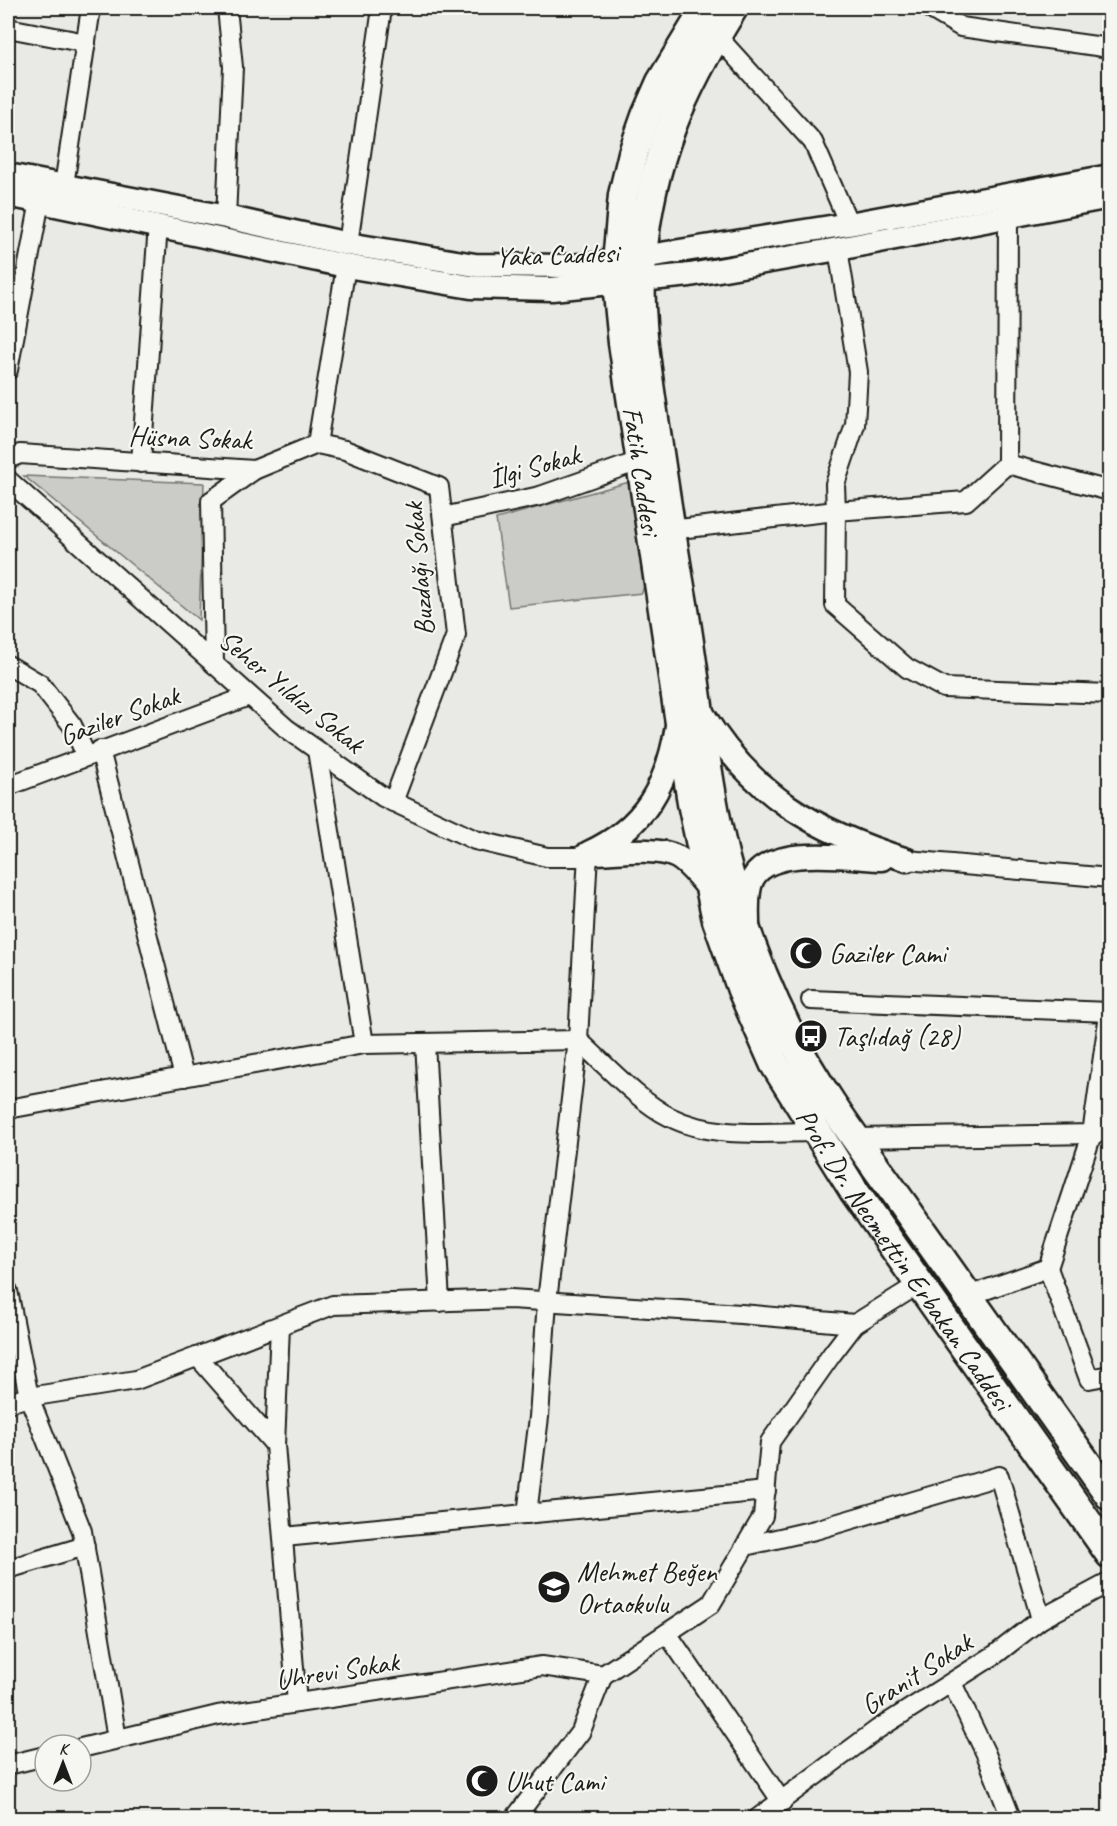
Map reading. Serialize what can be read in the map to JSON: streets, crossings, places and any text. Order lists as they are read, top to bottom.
{
  "streets": {
    "main road": ["Fatih Caddesi", "Prof. Dr. Necmettin Erbakan Caddesi"],
    "street": [
      "Yaka Caddesi",
      "Hüsna Sokak",
      "İlgi Sokak",
      "Buzdağı Sokak",
      "Seher Yıldızı Sokak",
      "Gaziler Sokak",
      "Uhrevi Sokak",
      "Granit Sokak"
    ]
  },
  "crossings": [
    ["Yaka Caddesi", "Fatih Caddesi"],
    ["Hüsna Sokak", "Buzdağı Sokak"],
    ["İlgi Sokak", "Fatih Caddesi"],
    ["İlgi Sokak", "Buzdağı Sokak"],
    ["Fatih Caddesi", "Prof. Dr. Necmettin Erbakan Caddesi"],
    ["Buzdağı Sokak", "Seher Yıldızı Sokak"],
    ["Seher Yıldızı Sokak", "Gaziler Sokak"]
  ],
  "places": {
    "mosque": ["Gaziler Cami", "Uhut Cami"],
    "bus stop": ["Taşlıdağ (28)"],
    "school or university": ["Mehmet Beğen Ortaokulu"]
  },
  "north": "top"
}
